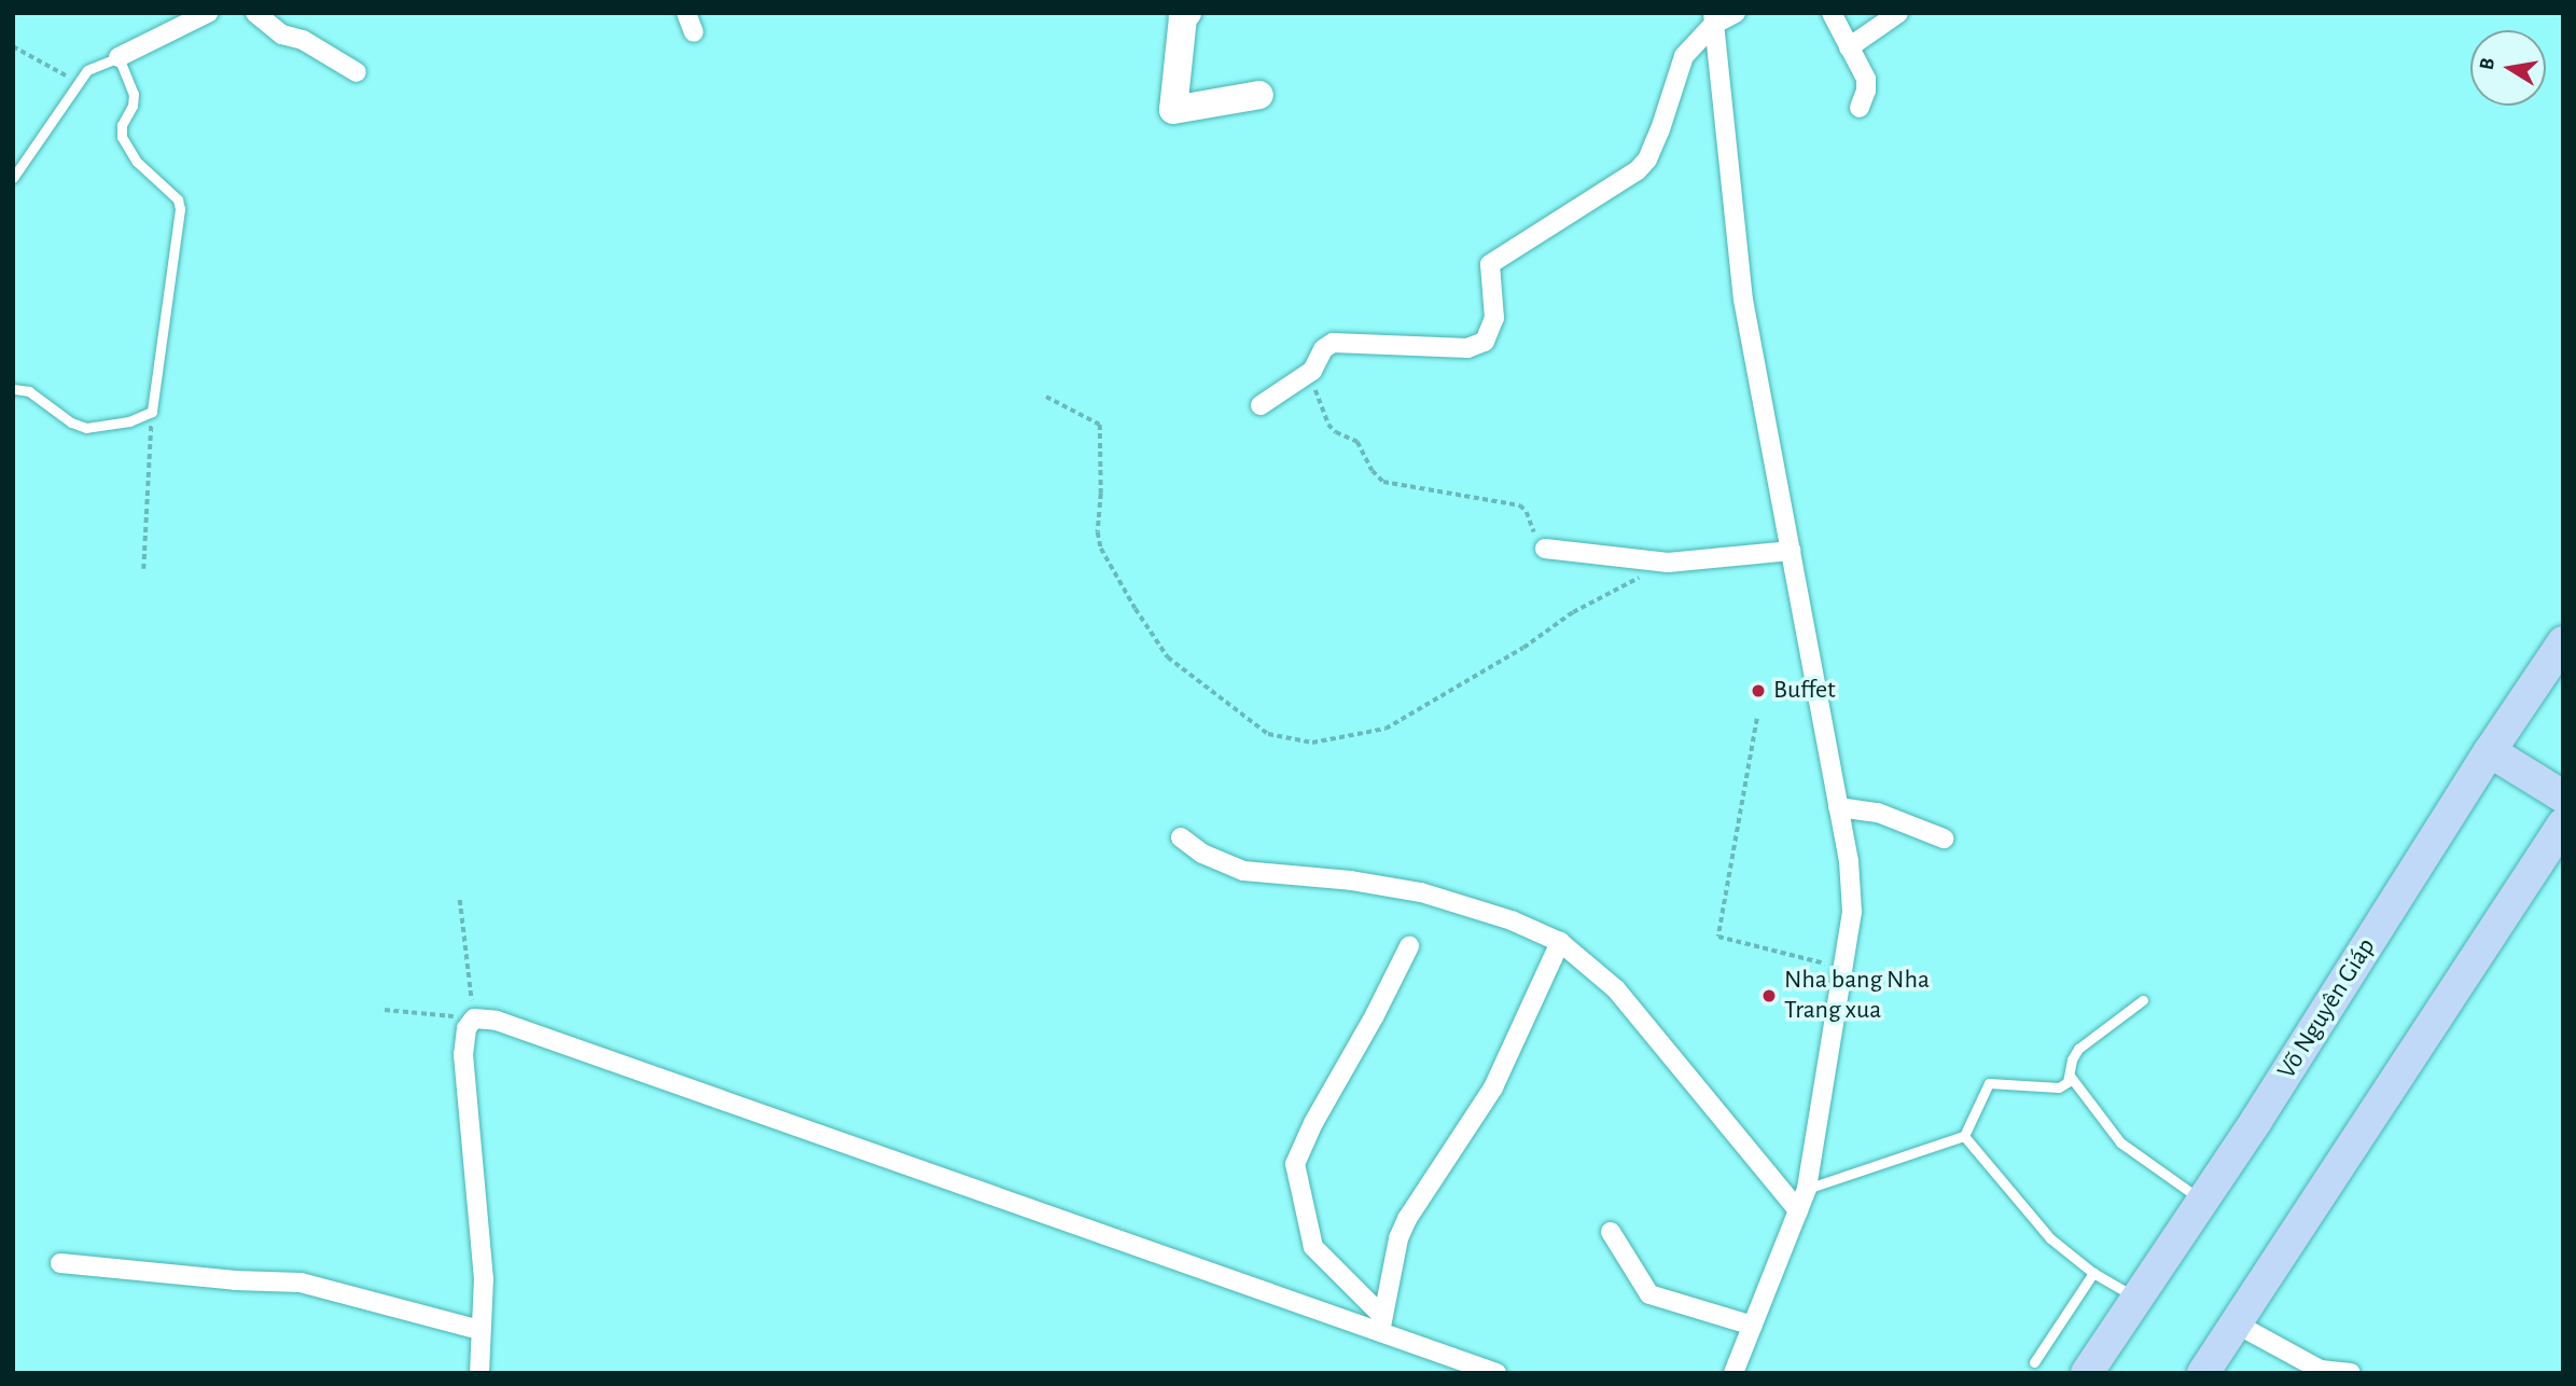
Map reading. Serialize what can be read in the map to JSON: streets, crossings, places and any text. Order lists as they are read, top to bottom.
{
  "streets": {
    "main road": ["Võ Nguyên Giáp"]
  },
  "places": ["Buffet", "Nha bang Nha Trang xua"],
  "north": "left"
}
